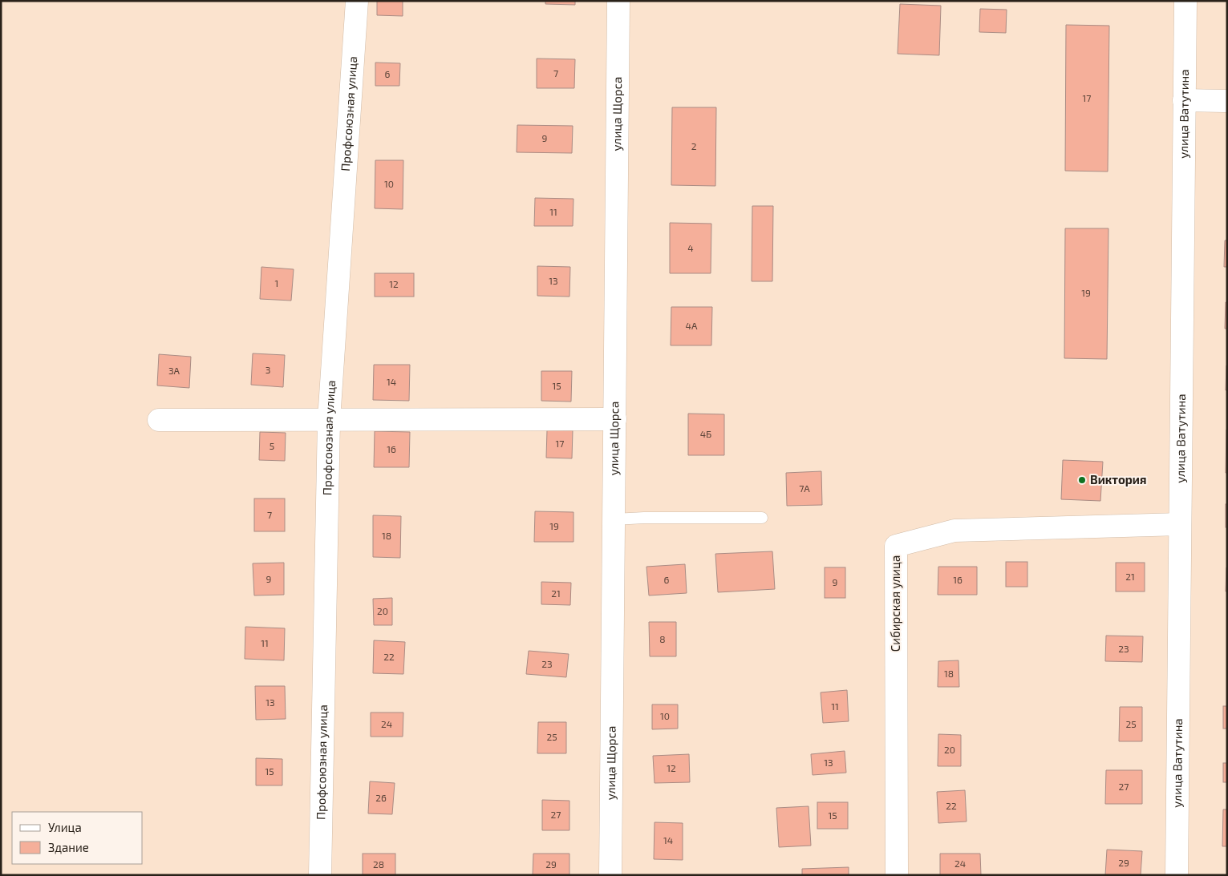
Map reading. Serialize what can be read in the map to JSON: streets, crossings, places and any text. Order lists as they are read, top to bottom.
{
  "streets": {
    "street": [
      "Профсоюзная улица",
      "улица Щорса",
      "улица Ватутина",
      "Сибирская улица"
    ]
  },
  "crossings": [
    ["улица Ватутина", "Сибирская улица"]
  ],
  "places": ["Виктория"],
  "house_numbers": [
    "7",
    "6",
    "17",
    "9",
    "2",
    "10",
    "11",
    "4",
    "13",
    "1",
    "12",
    "19",
    "4А",
    "3",
    "3А",
    "14",
    "15",
    "4Б",
    "17",
    "5",
    "16",
    "7А",
    "7",
    "19",
    "18",
    "21",
    "9",
    "6",
    "16",
    "9",
    "21",
    "20",
    "8",
    "11",
    "23",
    "22",
    "23",
    "18",
    "13",
    "11",
    "10",
    "24",
    "25",
    "25",
    "20",
    "13",
    "12",
    "15",
    "27",
    "26",
    "22",
    "27",
    "15",
    "14",
    "29",
    "24",
    "28",
    "29"
  ],
  "legend": ["Улица", "Здание"]
}
